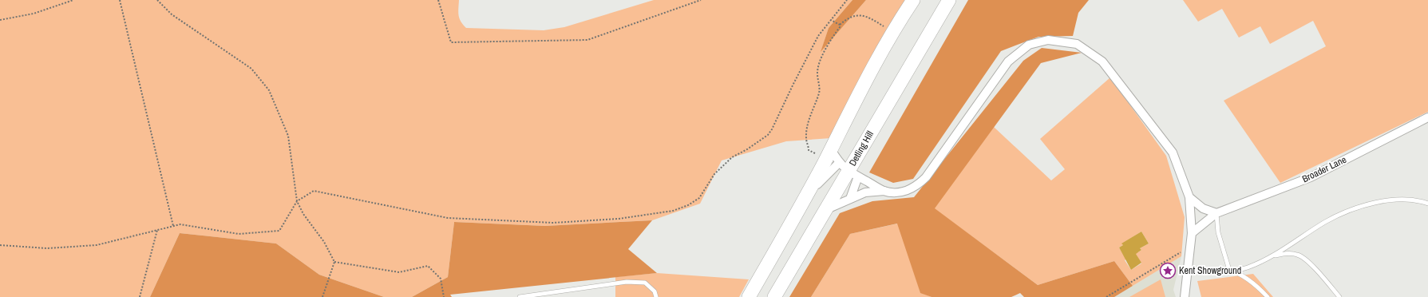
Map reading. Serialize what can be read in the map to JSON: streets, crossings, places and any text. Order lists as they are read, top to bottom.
{
  "streets": {
    "highway": ["Detling Hill"],
    "street": ["Broader Lane"]
  },
  "places": {
    "place": ["Kent Showground"]
  }
}
